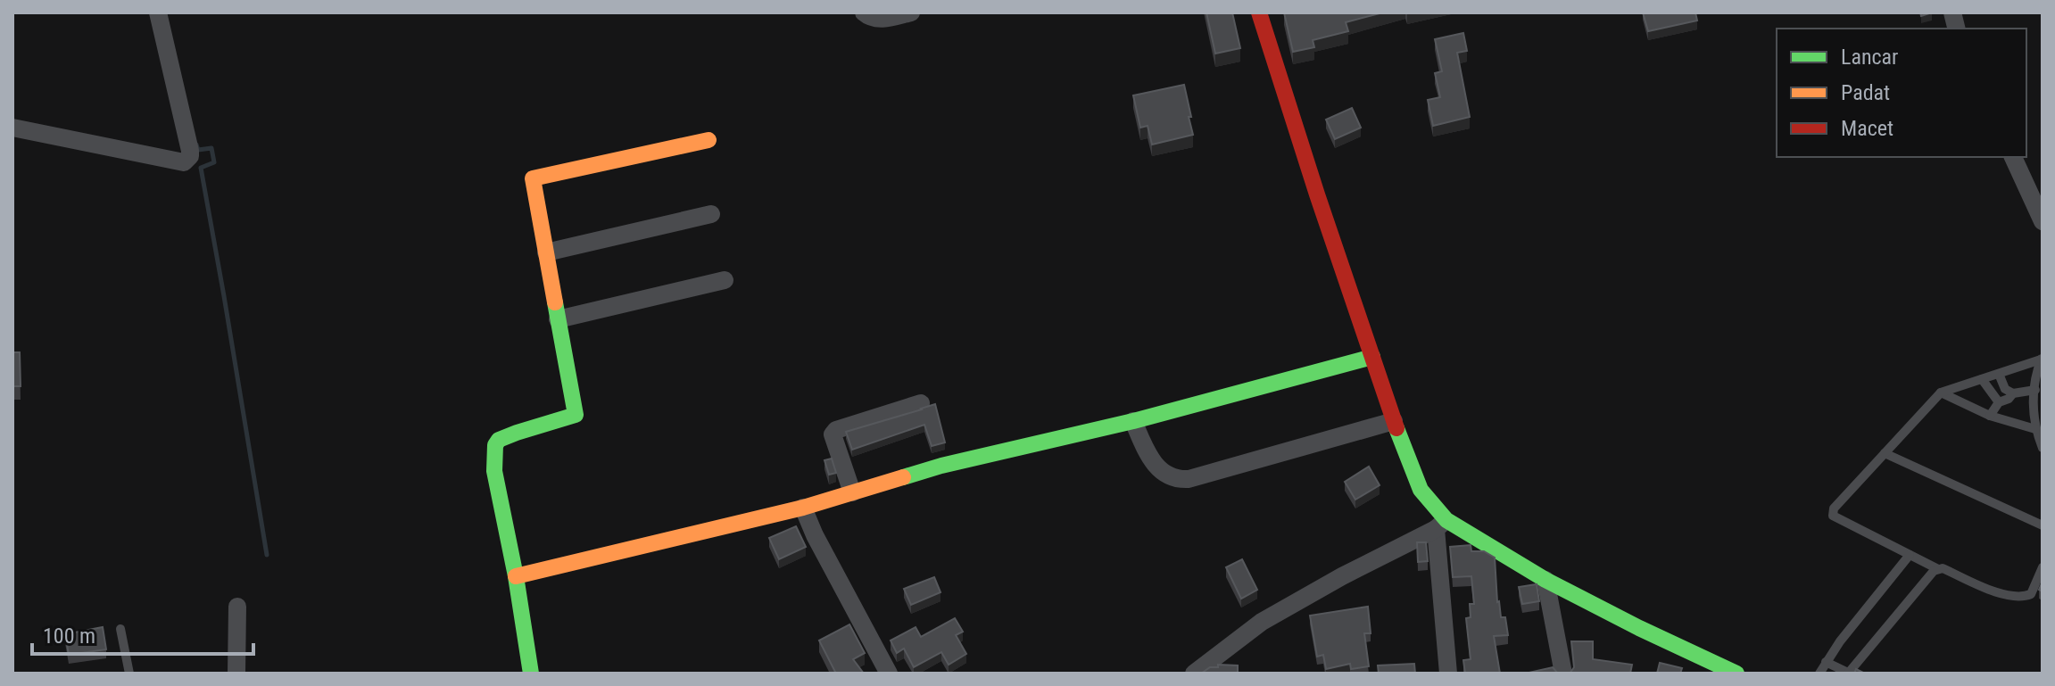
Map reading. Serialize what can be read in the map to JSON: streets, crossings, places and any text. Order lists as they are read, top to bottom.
{
  "legend": ["Lancar", "Padat", "Macet"],
  "scale_bar": "100 m"
}
